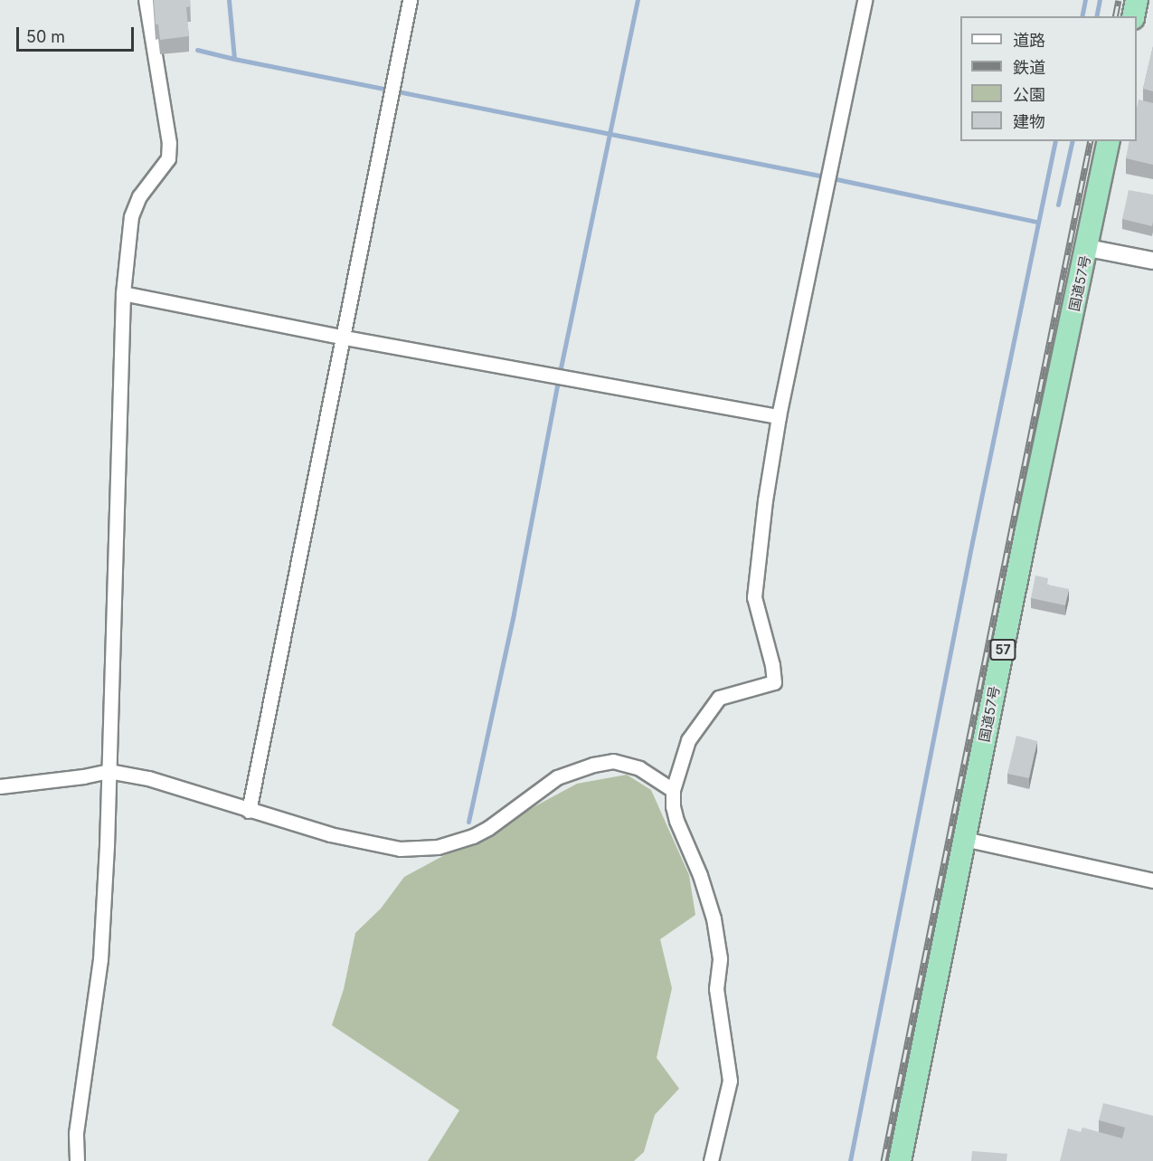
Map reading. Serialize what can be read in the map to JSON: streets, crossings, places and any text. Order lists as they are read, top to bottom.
{
  "streets": {
    "highway": ["国道57号", "57"]
  },
  "legend": [
    "道路",
    "鉄道",
    "公園",
    "建物"
  ],
  "scale_bar": "50 m"
}
